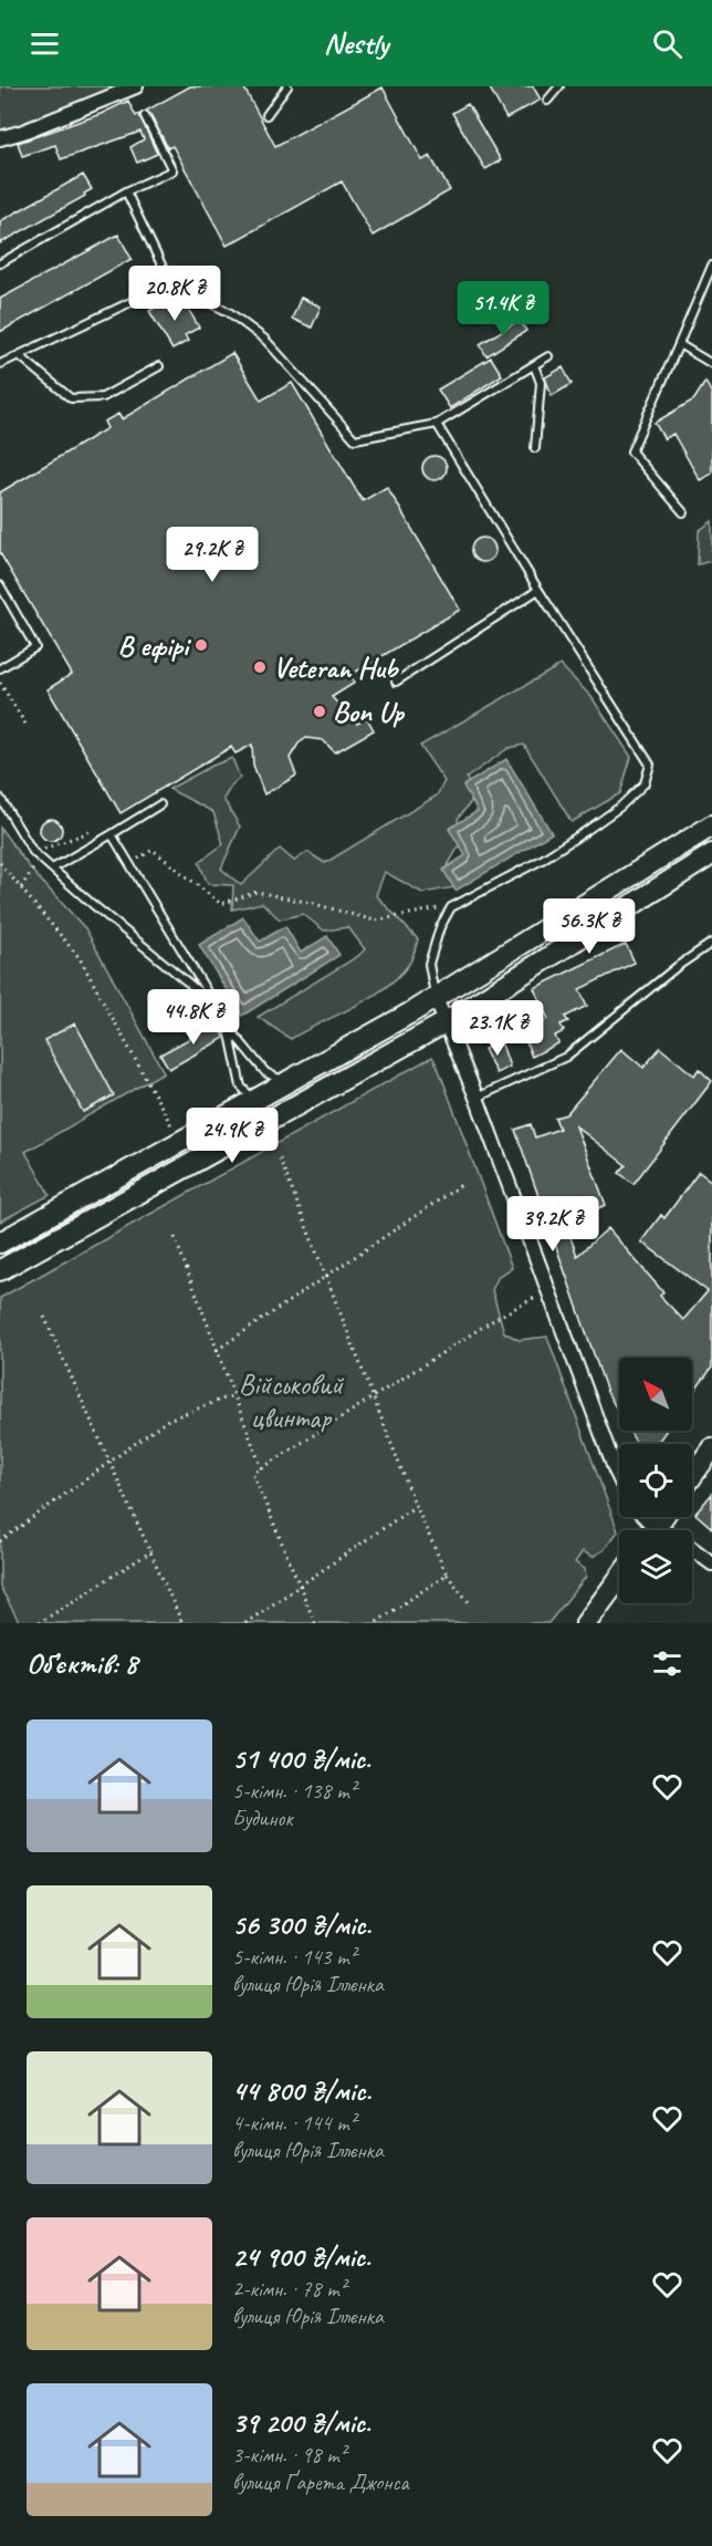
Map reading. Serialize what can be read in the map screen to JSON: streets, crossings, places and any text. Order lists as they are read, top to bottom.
{
  "parks": ["Військовий цвинтар"],
  "places": ["В ефірі", "Veteran Hub", "Bon Up"],
  "north": "top left",
  "page": {
    "header": "Nestly",
    "price": [
      "20.8K ₴",
      "51.4K ₴",
      "29.2K ₴",
      "56.3K ₴",
      "44.8K ₴",
      "23.1K ₴",
      "24.9K ₴",
      "39.2K ₴"
    ],
    "heading": "Об’єктів: 8",
    "list": [
      {
        "name": "51 400 ₴/міс.",
        "note": "5-кімн. · 138 m² · Будинок"
      },
      {
        "name": "56 300 ₴/міс.",
        "note": "5-кімн. · 143 m² · вулиця Юрія Іллєнка"
      },
      {
        "name": "44 800 ₴/міс.",
        "note": "4-кімн. · 144 m² · вулиця Юрія Іллєнка"
      },
      {
        "name": "24 900 ₴/міс.",
        "note": "2-кімн. · 78 m² · вулиця Юрія Іллєнка"
      },
      {
        "name": "39 200 ₴/міс.",
        "note": "3-кімн. · 98 m² · вулиця Ґарета Джонса"
      }
    ]
  }
}
